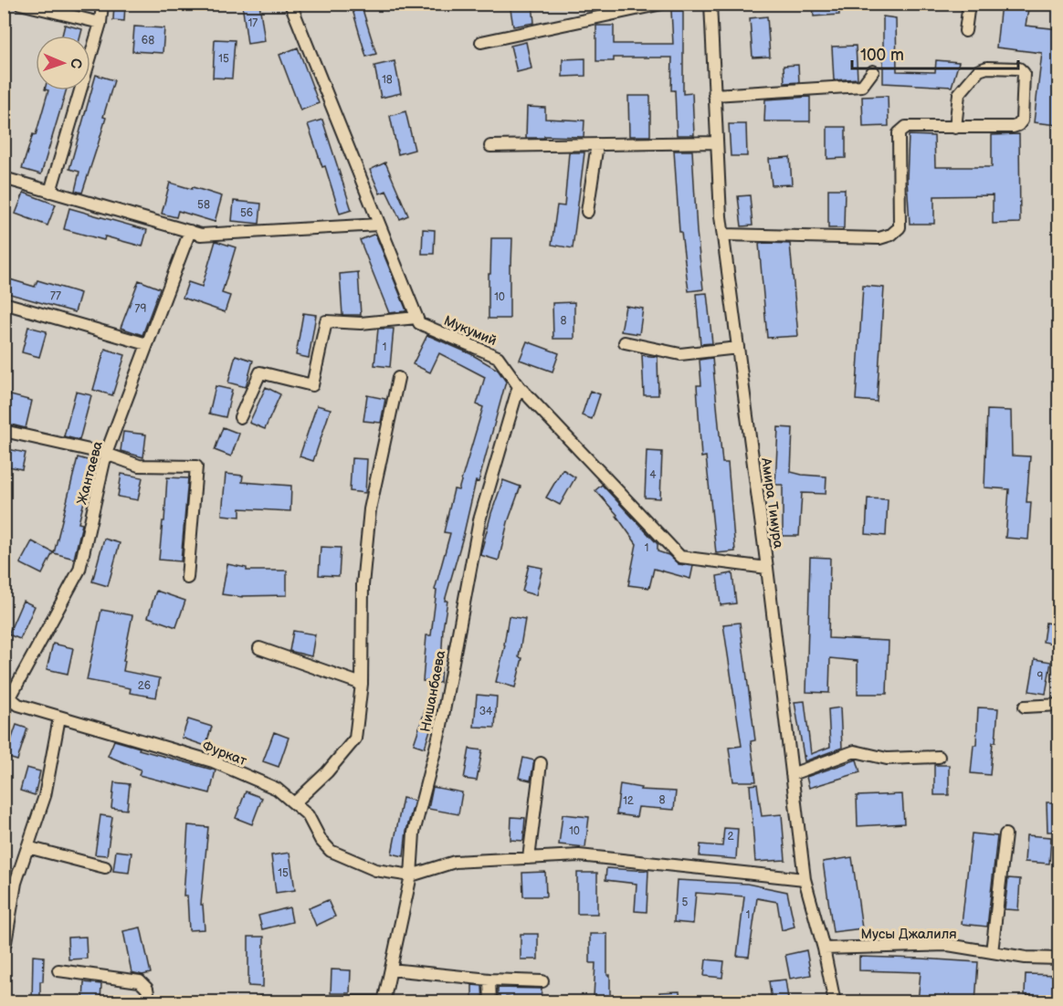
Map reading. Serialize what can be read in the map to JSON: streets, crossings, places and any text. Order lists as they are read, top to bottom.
{
  "streets": {
    "street": [
      "Мукумий",
      "Жантаева",
      "Амира Тимура",
      "Нишанбаева",
      "Фуркат",
      "Мусы Джалиля"
    ]
  },
  "crossings": [
    ["Мукумий", "Амира Тимура"],
    ["Мукумий", "Нишанбаева"],
    ["Жантаева", "Фуркат"],
    ["Амира Тимура", "Мусы Джалиля"],
    ["Нишанбаева", "Фуркат"]
  ],
  "house_numbers": [
    "17",
    "68",
    "15",
    "18",
    "58",
    "56",
    "77",
    "10",
    "79",
    "8",
    "1",
    "4",
    "1",
    "9",
    "26",
    "34",
    "8",
    "12",
    "10",
    "2",
    "15",
    "5",
    "1"
  ],
  "scale_bar": "100 m",
  "north": "right"
}
